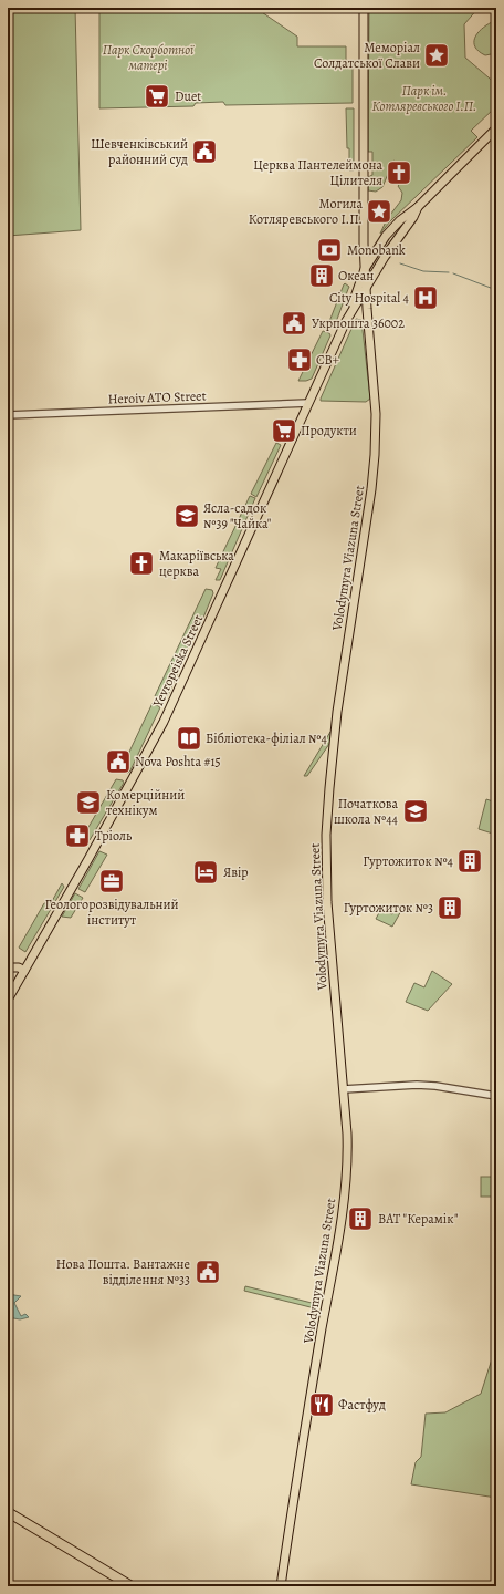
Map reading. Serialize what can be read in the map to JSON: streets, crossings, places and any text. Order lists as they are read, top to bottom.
{
  "streets": {
    "main road": ["Volodymyra Viazuna Street", "Yevropeiska Street"],
    "street": ["Heroiv ATO Street"]
  },
  "crossings": [
    ["Heroiv ATO Street", "Yevropeiska Street"],
    ["Volodymyra Viazuna Street", "Yevropeiska Street"]
  ],
  "parks": ["Парк Скорботної матері", "Парк ім. Котляревського І.П."],
  "places": {
    "place": ["Меморіал Солдатської Слави", "Могила Котляревського І.П."],
    "supermarket": ["Duet", "Продукти"],
    "public building": [
      "Шевченківський районний суд",
      "Укрпошта 36002",
      "Nova Poshta #15",
      "Нова Пошта. Вантажне відділення №33"
    ],
    "church": ["Церква Пантелеймона Цілителя", "Макаріївська церква"],
    "bank": ["Monobank"],
    "building": [
      "Океан",
      "Гуртожиток №4",
      "Гуртожиток №3",
      "ВАТ \"Керамік\""
    ],
    "hospital": ["City Hospital 4"],
    "pharmacy": ["СВ+", "Тріоль"],
    "school or university": ["Ясла-садок №39 \"Чайка\"", "Комерційний технікум", "Початкова школа №44"],
    "library": ["Бібліотека-філіал №4"],
    "hotel": ["Явір"],
    "office": ["Геологорозвідувальний інститут"],
    "restaurant": ["Фастфуд"]
  }
}
